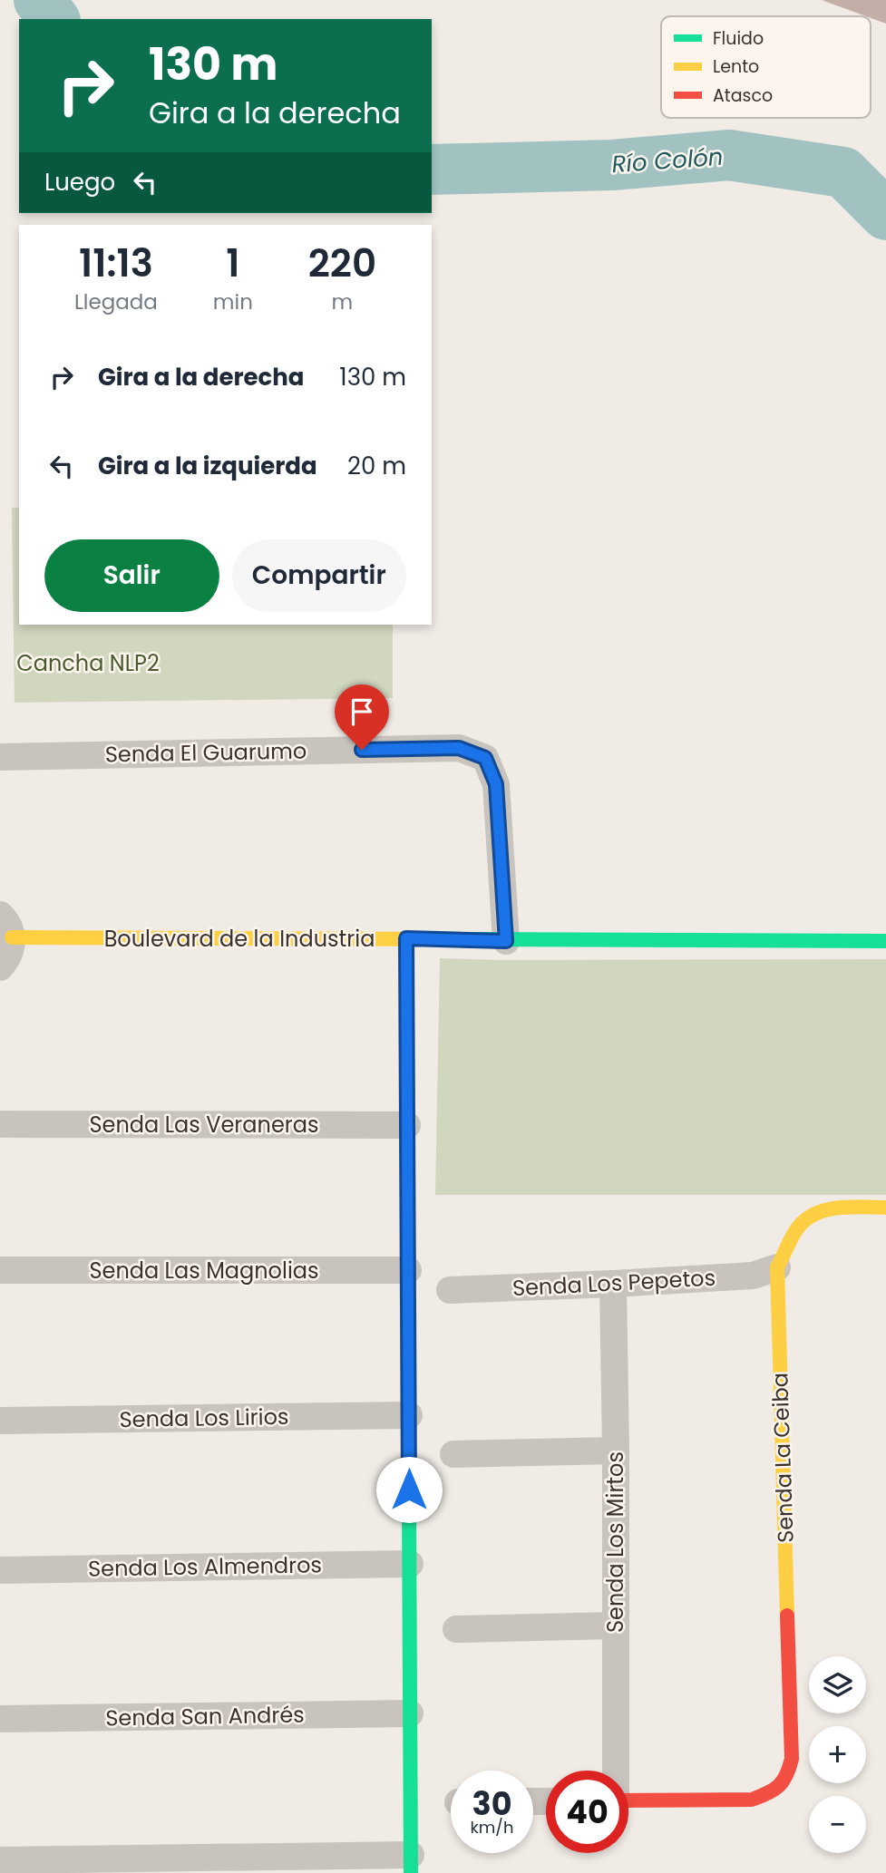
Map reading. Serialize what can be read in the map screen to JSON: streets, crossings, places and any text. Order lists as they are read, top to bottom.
{
  "streets": {
    "street": [
      "Senda El Guarumo",
      "Boulevard de la Industria",
      "Senda Las Veraneras",
      "Senda Las Magnolias",
      "Senda Los Pepetos",
      "Senda Los Lirios",
      "Senda La Ceiba",
      "Senda Los Mirtos",
      "Senda Los Almendros",
      "Senda San Andrés"
    ]
  },
  "crossings": [
    ["Senda El Guarumo", "Boulevard de la Industria"],
    ["Senda Los Pepetos", "Senda La Ceiba"],
    ["Senda Los Pepetos", "Senda Los Mirtos"]
  ],
  "water": ["Río Colón"],
  "parks": ["Cancha NLP2"],
  "legend": ["Fluido", "Lento", "Atasco"],
  "page": {
    "turn": ["130 m", "Gira a la derecha"],
    "then": "Luego",
    "eta": [
      "11:13",
      "Llegada",
      "1",
      "min",
      "220",
      "m"
    ],
    "list": [
      {
        "name": "Gira a la derecha",
        "value": "130 m"
      },
      {
        "name": "Gira a la izquierda",
        "value": "20 m"
      }
    ],
    "buttons": ["Salir", "Compartir"],
    "map_buttons": ["+", "−"],
    "speed": "30 km/h",
    "limit": "40"
  }
}
